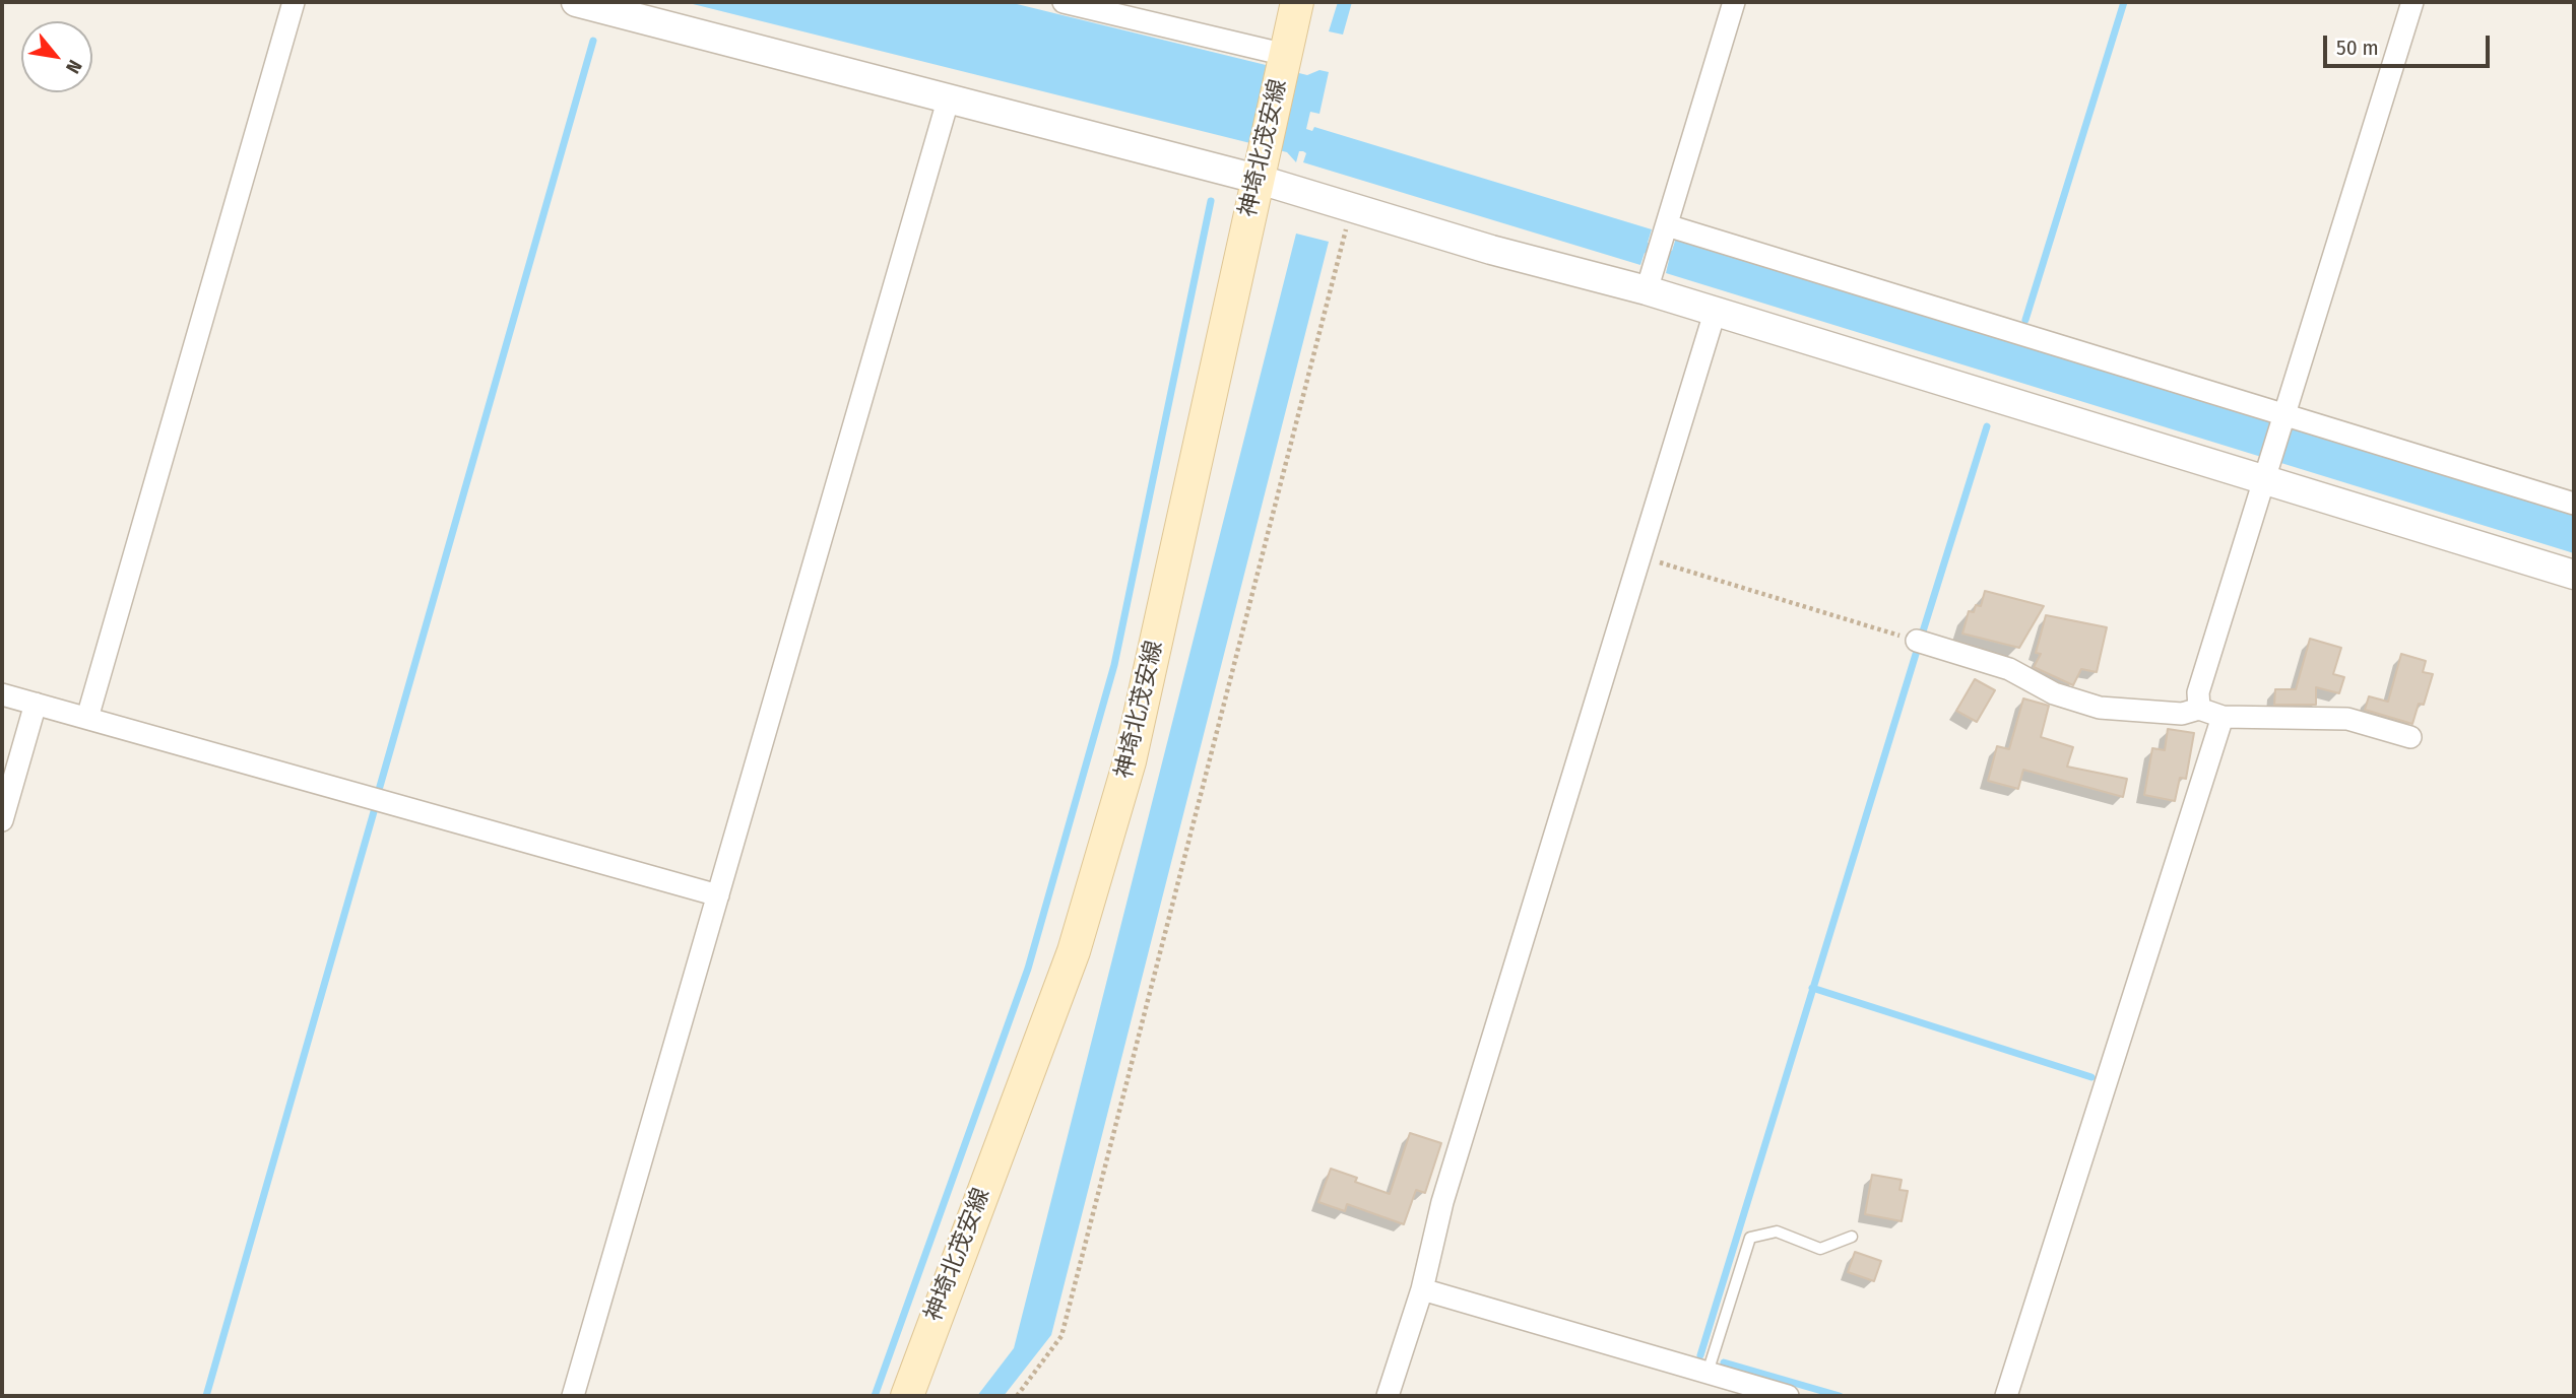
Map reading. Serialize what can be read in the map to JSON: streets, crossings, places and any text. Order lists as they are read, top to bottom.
{
  "streets": {
    "main road": ["神埼北茂安線"]
  },
  "scale_bar": "50 m",
  "north": "bottom right"
}
